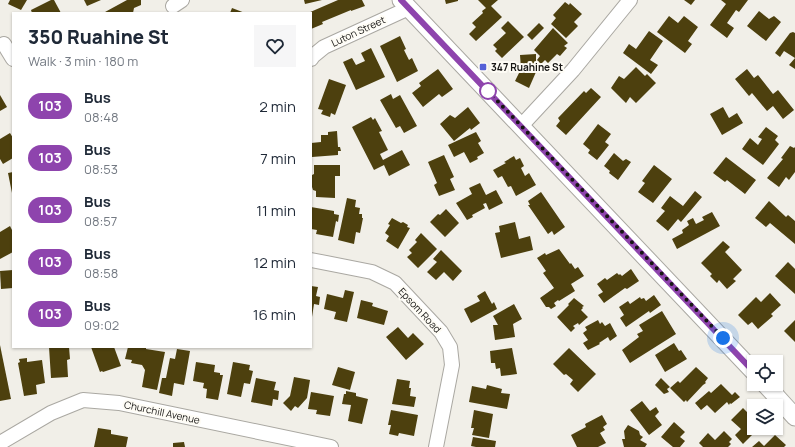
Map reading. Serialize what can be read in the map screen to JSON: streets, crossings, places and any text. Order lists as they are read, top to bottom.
{
  "streets": {
    "street": ["Luton Street", "Epsom Road", "Churchill Avenue"]
  },
  "places": {
    "transit": ["347 Ruahine St"]
  },
  "lines": ["bus line 103"],
  "page": {
    "heading": ["350 Ruahine St", "Walk · 3 min · 180 m"],
    "list": [
      {
        "mark": "103",
        "name": "Bus",
        "note": "08:48",
        "value": "2 min"
      },
      {
        "mark": "103",
        "name": "Bus",
        "note": "08:53",
        "value": "7 min"
      },
      {
        "mark": "103",
        "name": "Bus",
        "note": "08:57",
        "value": "11 min"
      },
      {
        "mark": "103",
        "name": "Bus",
        "note": "08:58",
        "value": "12 min"
      },
      {
        "mark": "103",
        "name": "Bus",
        "note": "09:02",
        "value": "16 min"
      }
    ]
  }
}
